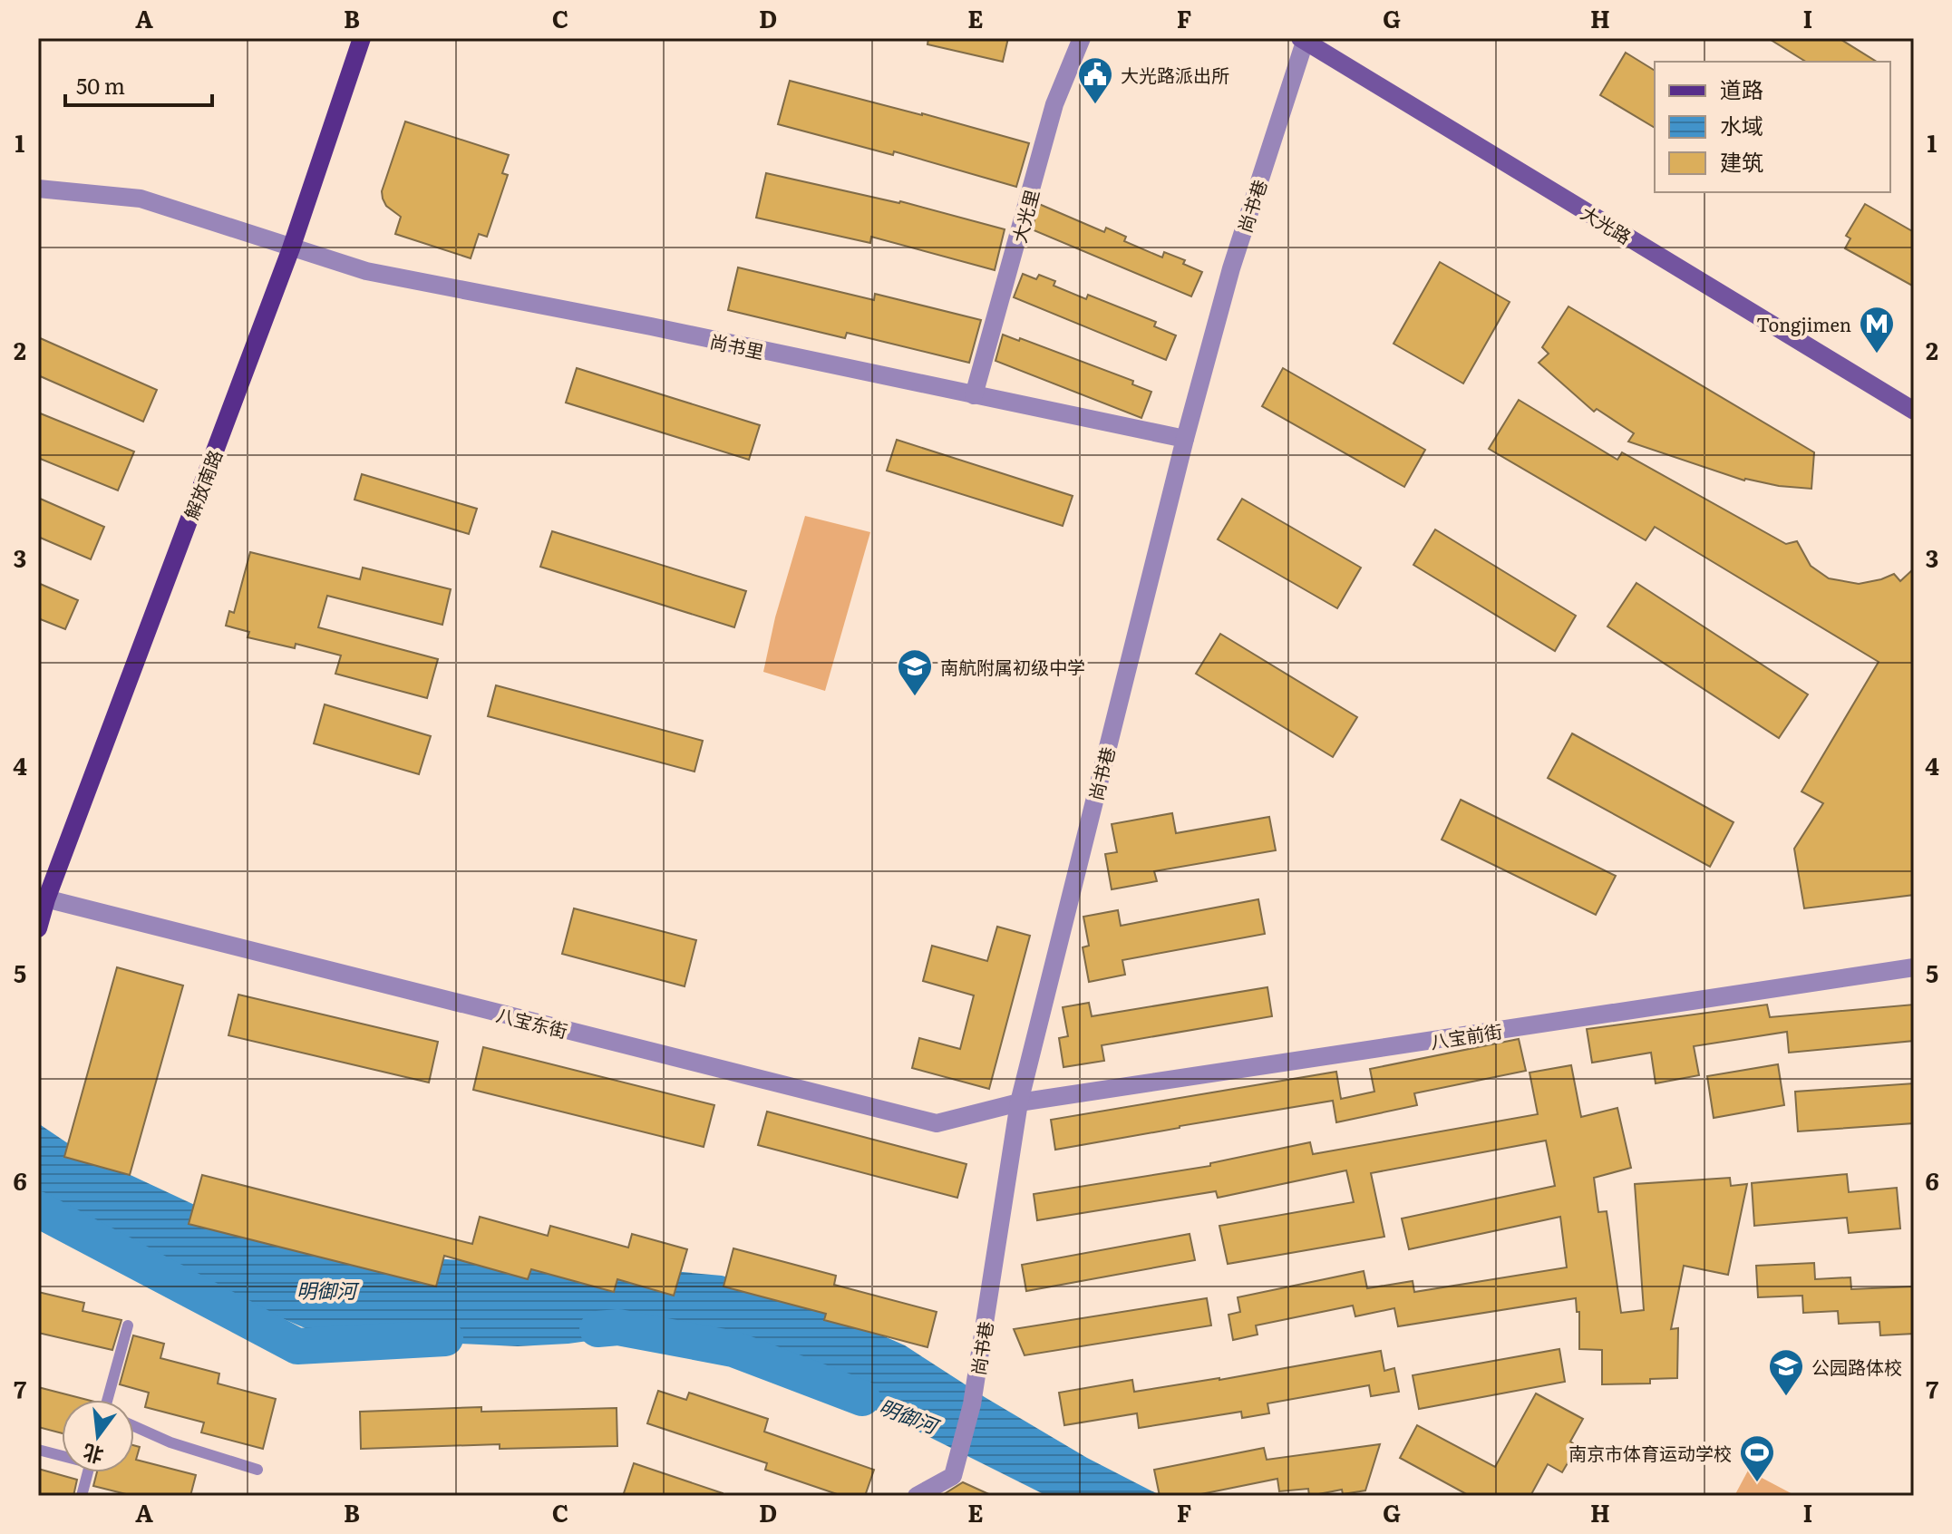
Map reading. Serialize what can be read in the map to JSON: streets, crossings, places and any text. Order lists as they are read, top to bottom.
{
  "streets": {
    "street": [
      "尚书巷",
      "大光里",
      "大光路",
      "尚书里",
      "解放南路",
      "八宝东街",
      "八宝前街"
    ]
  },
  "crossings": [
    ["尚书巷", "大光路"],
    ["尚书巷", "尚书里"],
    ["尚书巷", "八宝东街"],
    ["尚书巷", "八宝前街"],
    ["大光里", "尚书里"],
    ["尚书里", "解放南路"],
    ["解放南路", "八宝东街"],
    ["八宝东街", "八宝前街"]
  ],
  "water": ["明御河"],
  "places": {
    "public building": ["大光路派出所"],
    "metro station": ["Tongjimen"],
    "school or university": ["南航附属初级中学", "公园路体校"],
    "sports": ["南京市体育运动学校"]
  },
  "legend": ["道路", "水域", "建筑"],
  "scale_bar": "50 m",
  "north": "bottom",
  "grid": {
    "columns": [
      "A",
      "B",
      "C",
      "D",
      "E",
      "F",
      "G",
      "H",
      "I"
    ],
    "rows": [
      "1",
      "2",
      "3",
      "4",
      "5",
      "6",
      "7"
    ]
  }
}
